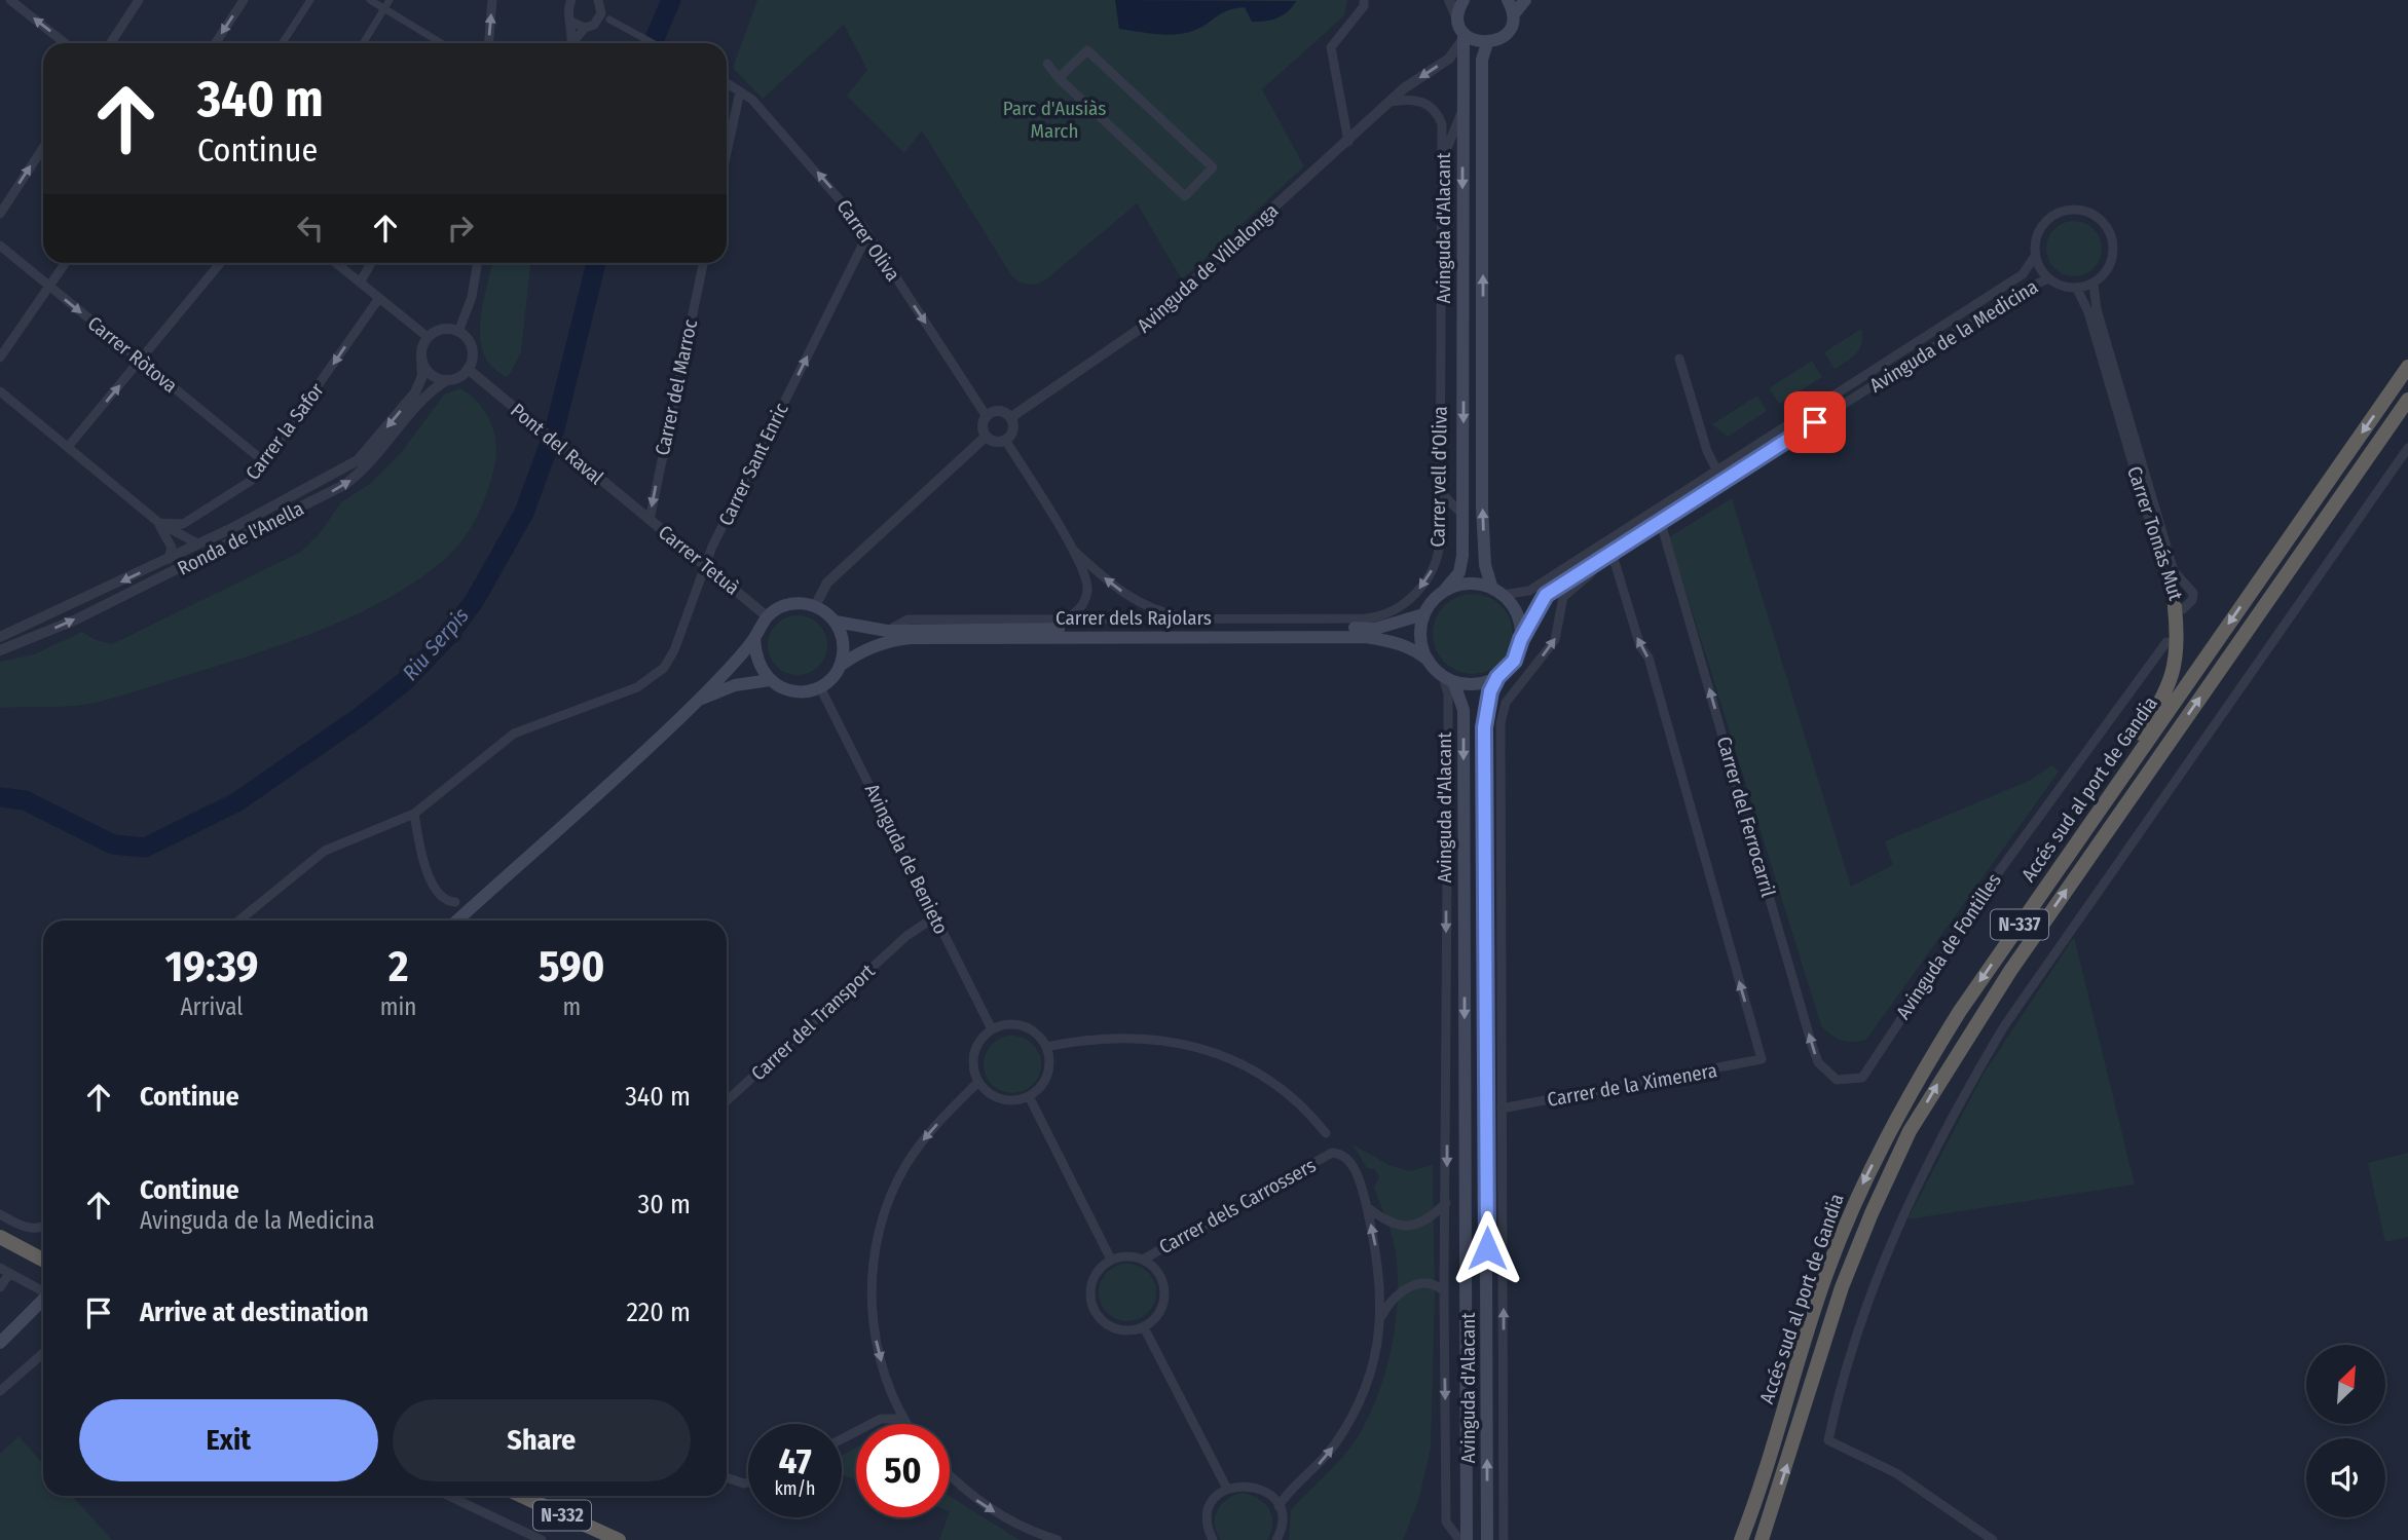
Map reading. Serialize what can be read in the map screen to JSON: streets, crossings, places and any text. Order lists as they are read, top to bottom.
{
  "streets": {
    "highway": ["Accés sud al port de Gandia", "N-337", "N-332"],
    "main road": ["Avinguda d'Alacant", "Carrer dels Rajolars"],
    "street": [
      "Carrer Oliva",
      "Avinguda de Villalonga",
      "Avinguda de la Medicina",
      "Carrer Ròtova",
      "Carrer del Marroc",
      "Carrer la Safor",
      "Pont del Raval",
      "Carrer Sant Enric",
      "Carrer vell d'Oliva",
      "Carrer Tomás Mut",
      "Ronda de l'Anella",
      "Carrer Tetuà",
      "Carrer del Ferrocarril",
      "Avinguda de Benieto",
      "Avinguda de Fontilles",
      "Carrer del Transport",
      "Carrer de la Ximenera",
      "Carrer dels Carrossers"
    ]
  },
  "crossings": [
    ["Avinguda d'Alacant", "Avinguda de Villalonga"],
    ["Avinguda d'Alacant", "Avinguda de la Medicina"],
    ["Avinguda d'Alacant", "Carrer vell d'Oliva"],
    ["Avinguda d'Alacant", "Carrer dels Rajolars"],
    ["Avinguda d'Alacant", "Carrer de la Ximenera"],
    ["Carrer Oliva", "Avinguda de Villalonga"],
    ["Carrer Oliva", "Carrer Sant Enric"],
    ["Avinguda de Villalonga", "Carrer vell d'Oliva"],
    ["Avinguda de la Medicina", "Carrer Tomás Mut"],
    ["Avinguda de la Medicina", "Carrer dels Rajolars"],
    ["Avinguda de la Medicina", "Carrer del Ferrocarril"],
    ["Avinguda de la Medicina", "Carrer de la Ximenera"],
    ["Carrer Ròtova", "Carrer la Safor"],
    ["Carrer del Marroc", "Carrer Tetuà"],
    ["Pont del Raval", "Ronda de l'Anella"],
    ["Pont del Raval", "Carrer Tetuà"],
    ["Carrer Sant Enric", "Carrer Tetuà"],
    ["Carrer vell d'Oliva", "Carrer dels Rajolars"],
    ["Carrer Tetuà", "Carrer dels Rajolars"],
    ["Carrer Tetuà", "Avinguda de Benieto"],
    ["Carrer dels Rajolars", "Avinguda de Benieto"],
    ["Carrer del Ferrocarril", "Avinguda de Fontilles"],
    ["Avinguda de Benieto", "Carrer del Transport"]
  ],
  "one_way": [
    "Carrer del Marroc",
    "Carrer la Safor",
    "Carrer Sant Enric",
    "Carrer del Ferrocarril"
  ],
  "water": ["Riu Serpis"],
  "parks": ["Parc d'Ausiàs March"],
  "north": "top right",
  "page": {
    "turn": ["340 m", "Continue"],
    "eta": [
      "19:39",
      "Arrival",
      "2",
      "min",
      "590",
      "m"
    ],
    "list": [
      {
        "name": "Continue",
        "value": "340 m"
      },
      {
        "name": "Continue",
        "note": "Avinguda de la Medicina",
        "value": "30 m"
      },
      {
        "name": "Arrive at destination",
        "value": "220 m"
      }
    ],
    "buttons": ["Exit", "Share"],
    "speed": "47 km/h",
    "limit": "50"
  }
}
